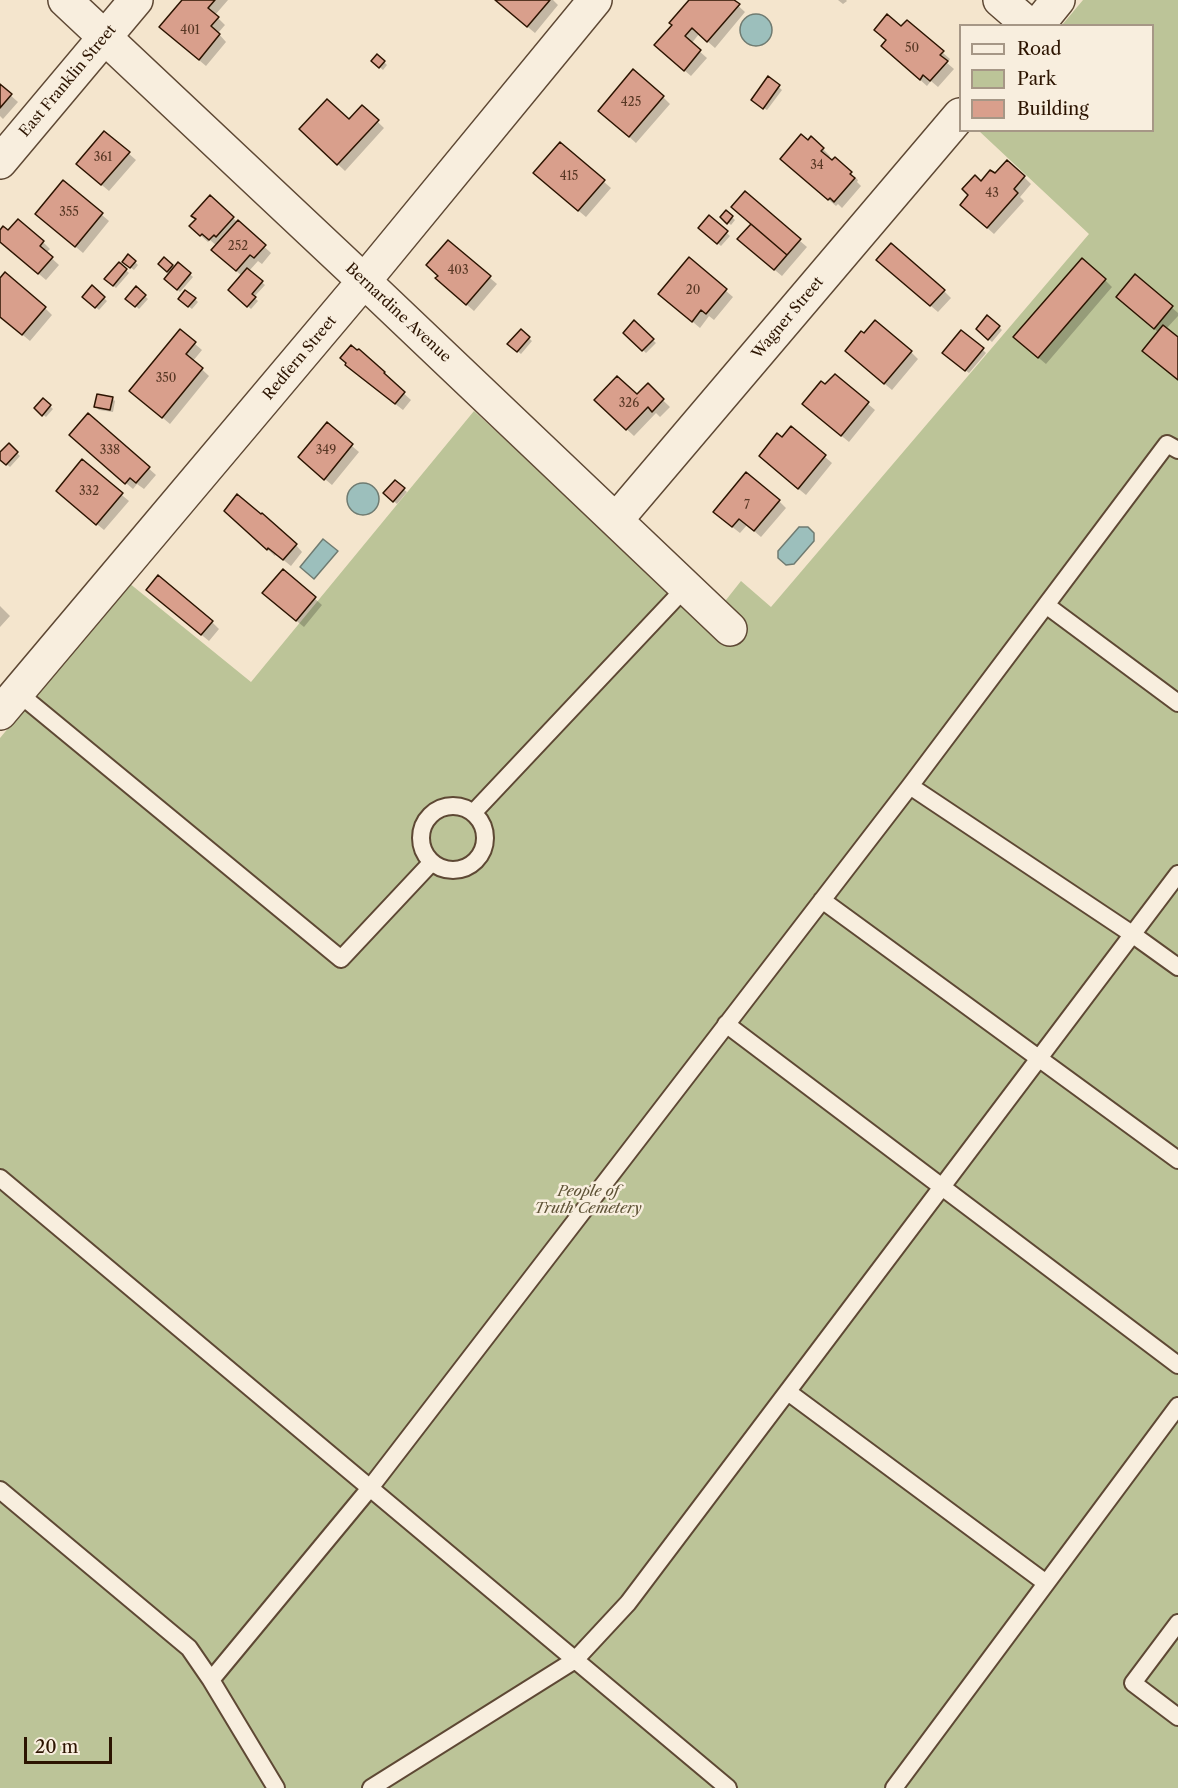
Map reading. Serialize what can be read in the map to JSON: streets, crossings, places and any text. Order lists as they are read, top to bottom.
{
  "streets": {
    "street": [
      "East Franklin Street",
      "Bernardine Avenue",
      "Wagner Street",
      "Redfern Street"
    ]
  },
  "crossings": [
    ["East Franklin Street", "Bernardine Avenue"],
    ["Bernardine Avenue", "Wagner Street"],
    ["Bernardine Avenue", "Redfern Street"]
  ],
  "parks": ["People of Truth Cemetery"],
  "house_numbers": [
    "401",
    "50",
    "425",
    "361",
    "34",
    "415",
    "43",
    "355",
    "252",
    "403",
    "20",
    "350",
    "326",
    "338",
    "349",
    "332",
    "7"
  ],
  "legend": ["Road", "Park", "Building"],
  "scale_bar": "20 m"
}
